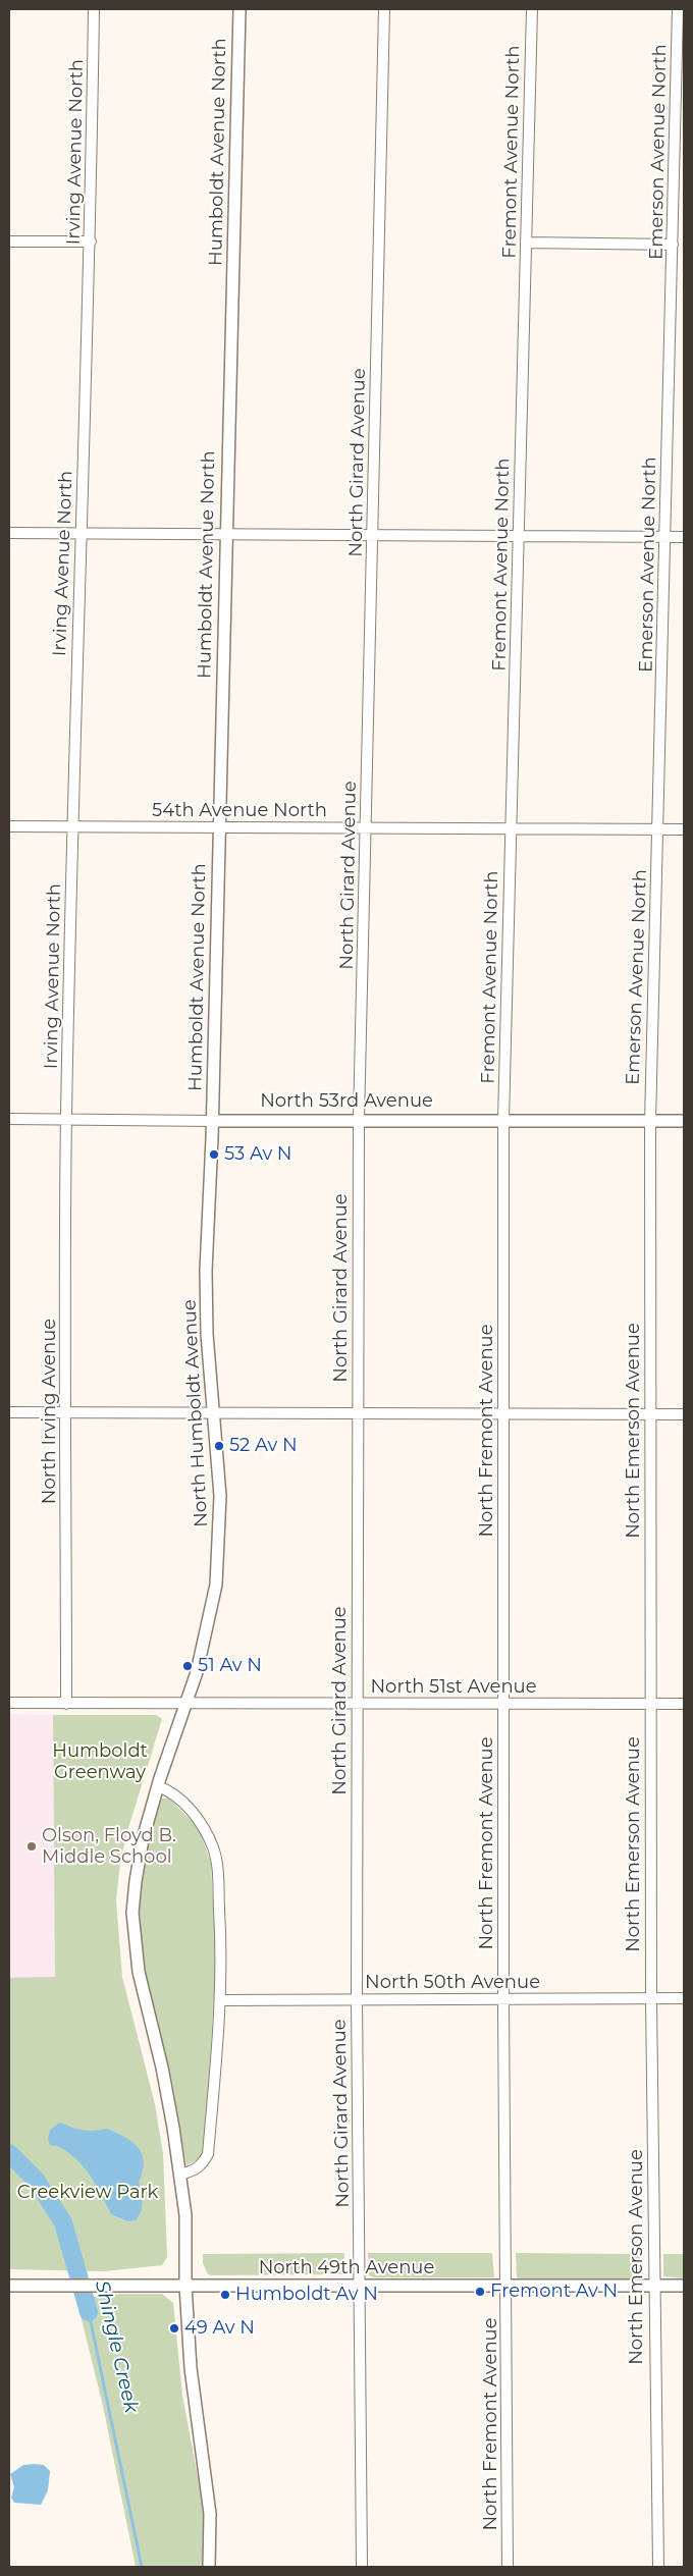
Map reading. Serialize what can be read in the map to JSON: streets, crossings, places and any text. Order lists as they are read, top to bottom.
{
  "streets": {
    "street": [
      "Irving Avenue North",
      "Humboldt Avenue North",
      "Fremont Avenue North",
      "Emerson Avenue North",
      "North Girard Avenue",
      "54th Avenue North",
      "North 53rd Avenue",
      "North Irving Avenue",
      "North Humboldt Avenue",
      "North Fremont Avenue",
      "North Emerson Avenue",
      "North 51st Avenue",
      "North 50th Avenue",
      "North 49th Avenue"
    ]
  },
  "crossings": [
    ["Irving Avenue North", "54th Avenue North"],
    ["Irving Avenue North", "North 53rd Avenue"],
    ["Irving Avenue North", "North Irving Avenue"],
    ["Humboldt Avenue North", "54th Avenue North"],
    ["Humboldt Avenue North", "North 53rd Avenue"],
    ["Humboldt Avenue North", "North Humboldt Avenue"],
    ["Fremont Avenue North", "54th Avenue North"],
    ["Fremont Avenue North", "North 53rd Avenue"],
    ["Fremont Avenue North", "North Fremont Avenue"],
    ["Emerson Avenue North", "54th Avenue North"],
    ["Emerson Avenue North", "North 53rd Avenue"],
    ["Emerson Avenue North", "North Emerson Avenue"],
    ["North Girard Avenue", "54th Avenue North"],
    ["North Girard Avenue", "North 53rd Avenue"],
    ["North Girard Avenue", "North 51st Avenue"],
    ["North Girard Avenue", "North 50th Avenue"],
    ["North Girard Avenue", "North 49th Avenue"],
    ["North 53rd Avenue", "North Irving Avenue"],
    ["North 53rd Avenue", "North Humboldt Avenue"],
    ["North 53rd Avenue", "North Fremont Avenue"],
    ["North 53rd Avenue", "North Emerson Avenue"],
    ["North Irving Avenue", "North 51st Avenue"],
    ["North Humboldt Avenue", "North 51st Avenue"],
    ["North Humboldt Avenue", "North 49th Avenue"],
    ["North Fremont Avenue", "North 51st Avenue"],
    ["North Fremont Avenue", "North 50th Avenue"],
    ["North Fremont Avenue", "North 49th Avenue"],
    ["North Emerson Avenue", "North 51st Avenue"],
    ["North Emerson Avenue", "North 50th Avenue"],
    ["North Emerson Avenue", "North 49th Avenue"]
  ],
  "water": ["Shingle Creek"],
  "parks": ["Humboldt Greenway", "Creekview Park"],
  "places": [
    "53 Av N",
    "52 Av N",
    "51 Av N",
    "Olson, Floyd B. Middle School",
    "Fremont Av N",
    "Humboldt Av N",
    "49 Av N"
  ]
}
